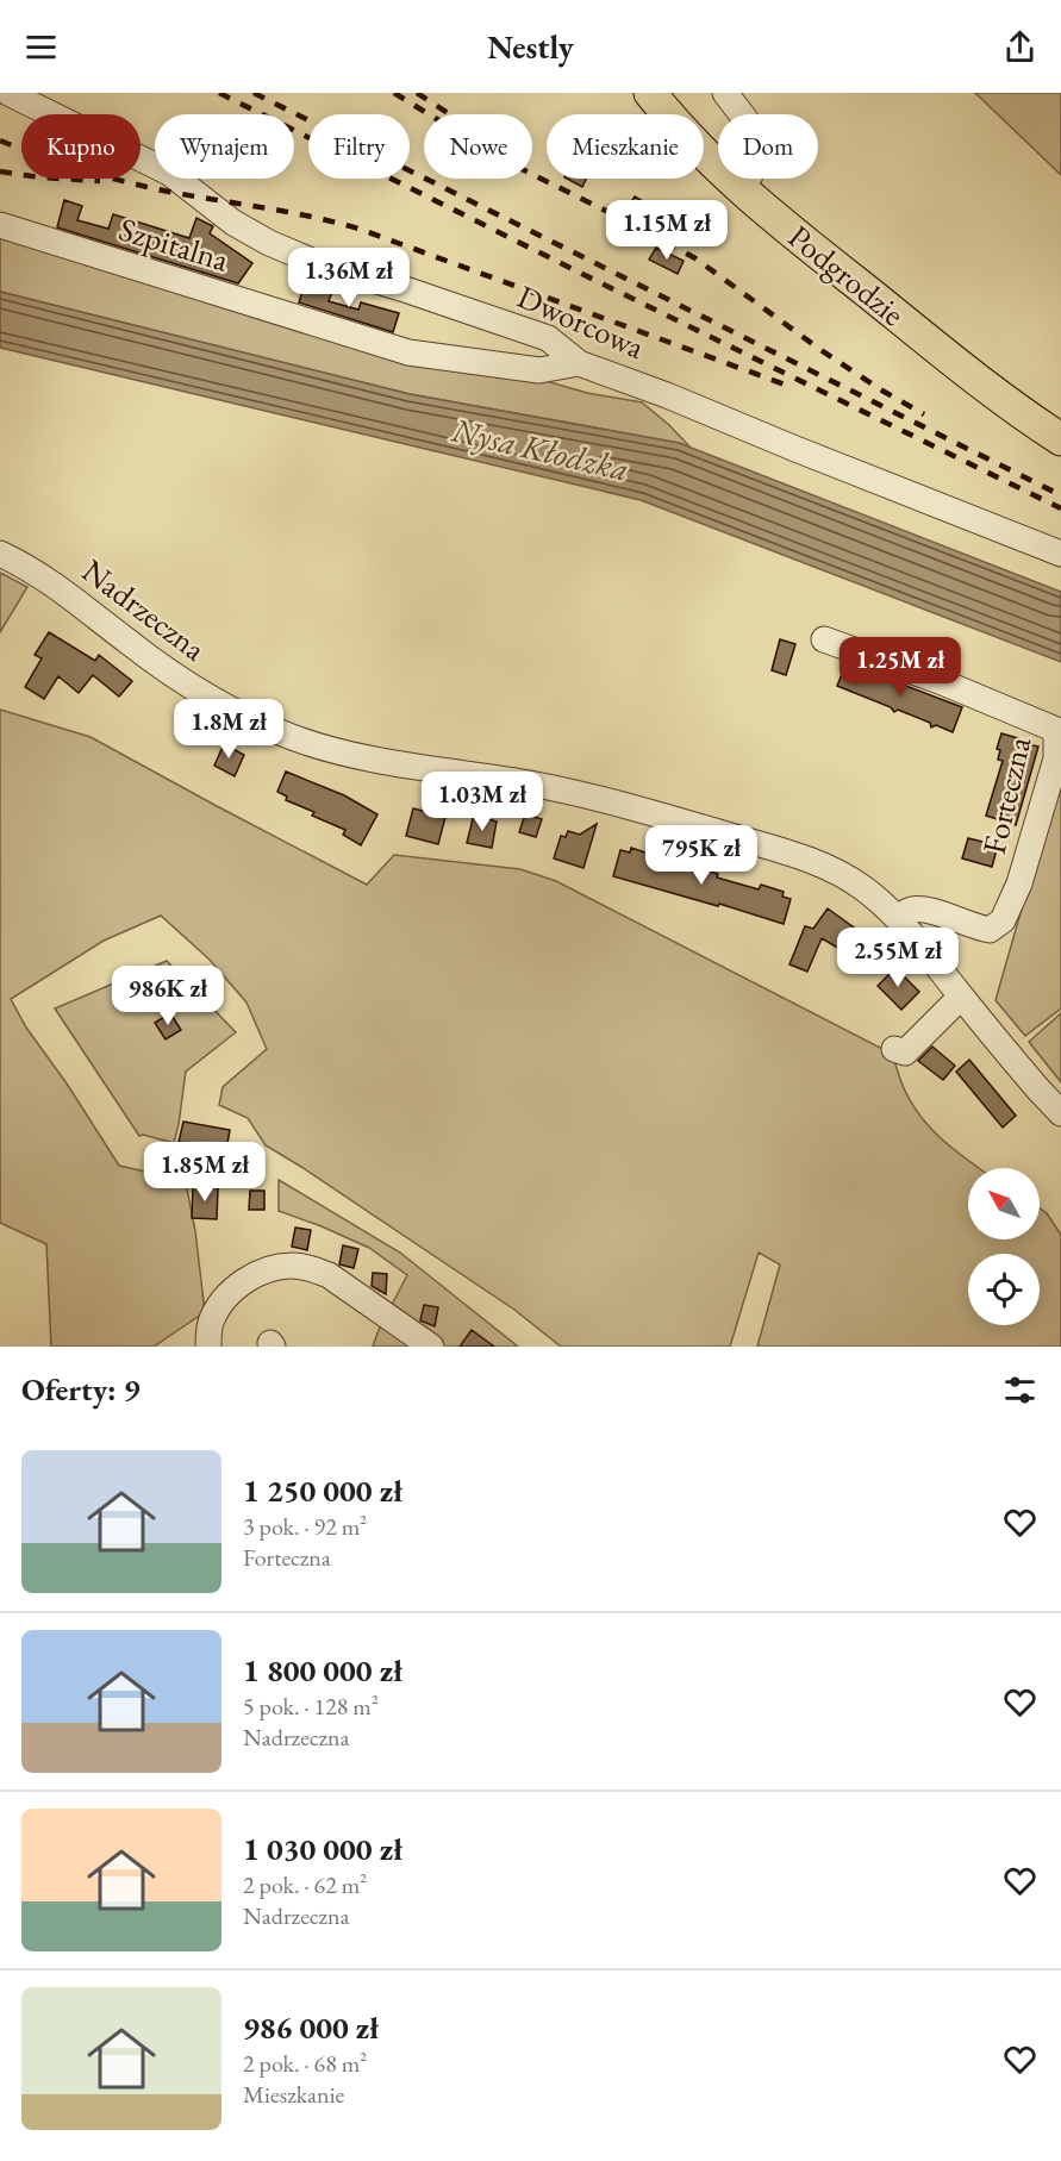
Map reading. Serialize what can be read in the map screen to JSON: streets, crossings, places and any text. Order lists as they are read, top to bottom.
{
  "streets": {
    "main road": ["Podgrodzie"],
    "street": [
      "Szpitalna",
      "Dworcowa",
      "Nadrzeczna",
      "Forteczna"
    ]
  },
  "crossings": [
    ["Szpitalna", "Dworcowa"],
    ["Nadrzeczna", "Forteczna"]
  ],
  "water": ["Nysa Kłodzka"],
  "north": "top left",
  "page": {
    "header": "Nestly",
    "chip": [
      "Kupno",
      "Wynajem",
      "Filtry",
      "Nowe",
      "Mieszkanie",
      "Dom"
    ],
    "price": [
      "1.15M zł",
      "1.36M zł",
      "1.25M zł",
      "1.8M zł",
      "1.03M zł",
      "795K zł",
      "2.55M zł",
      "986K zł",
      "1.85M zł"
    ],
    "heading": "Oferty: 9",
    "list": [
      {
        "name": "1 250 000 zł",
        "note": "3 pok. · 92 m² · Forteczna"
      },
      {
        "name": "1 800 000 zł",
        "note": "5 pok. · 128 m² · Nadrzeczna"
      },
      {
        "name": "1 030 000 zł",
        "note": "2 pok. · 62 m² · Nadrzeczna"
      },
      {
        "name": "986 000 zł",
        "note": "2 pok. · 68 m² · Mieszkanie"
      }
    ]
  }
}
